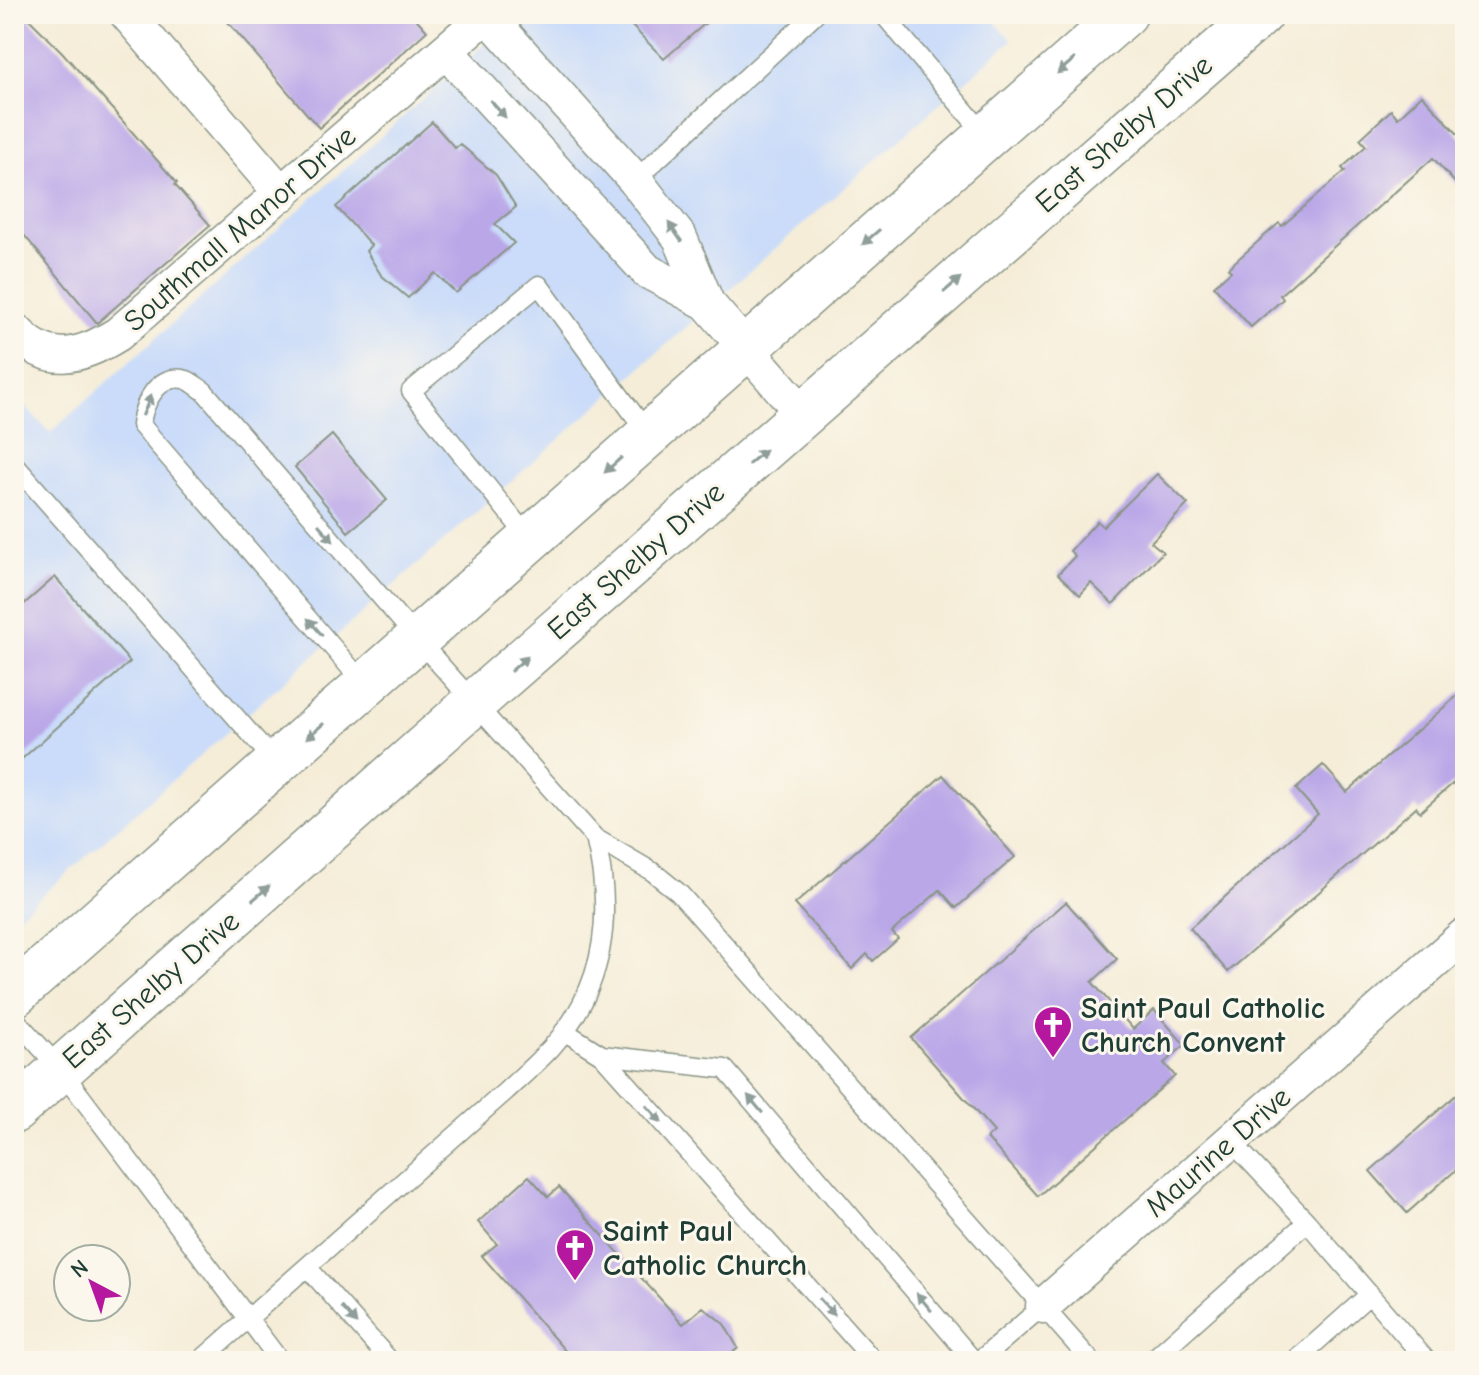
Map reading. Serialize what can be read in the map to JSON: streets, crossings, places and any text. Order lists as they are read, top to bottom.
{
  "streets": {
    "main road": ["East Shelby Drive"],
    "street": ["Southmall Manor Drive", "Maurine Drive"]
  },
  "crossings": [
    ["East Shelby Drive", "Southmall Manor Drive"]
  ],
  "places": {
    "church": ["Saint Paul Catholic Church Convent", "Saint Paul Catholic Church"]
  },
  "north": "top left"
}
